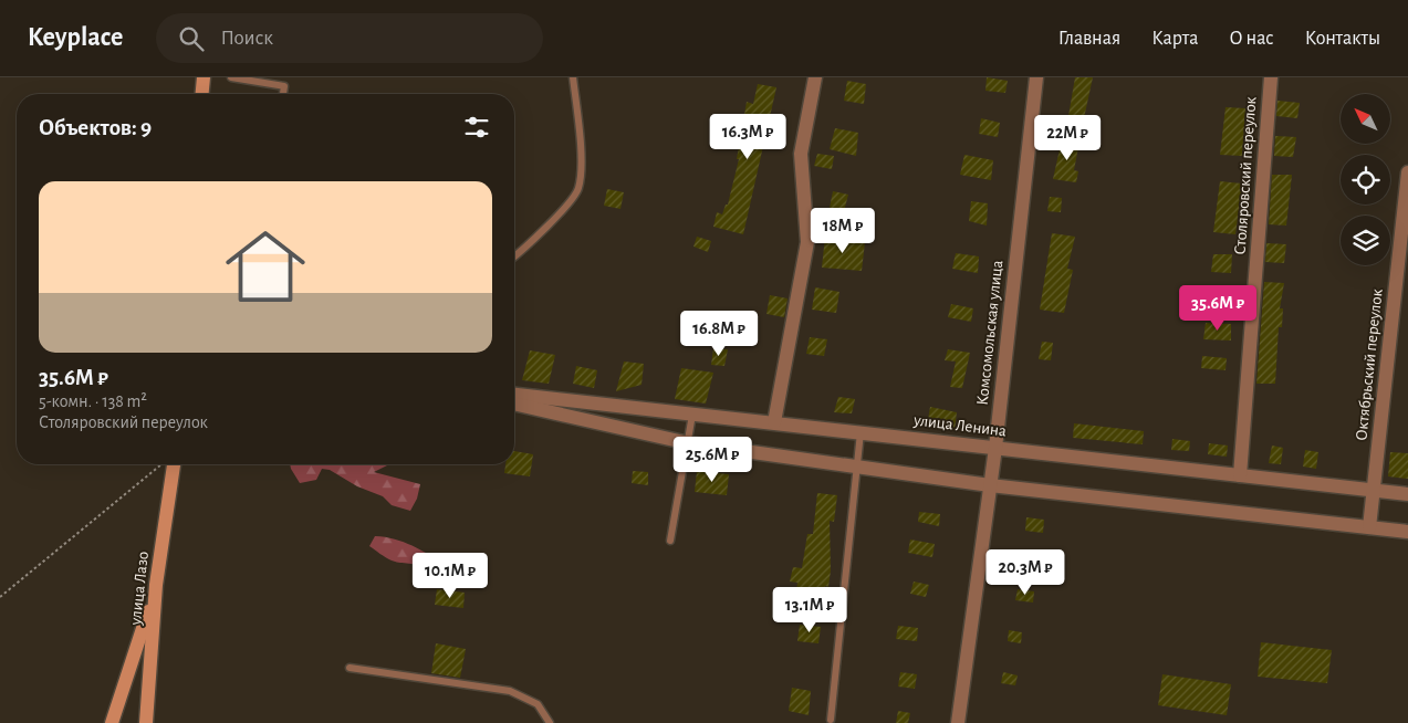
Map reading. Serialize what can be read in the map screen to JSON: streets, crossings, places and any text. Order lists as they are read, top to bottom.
{
  "streets": {
    "main road": ["улица Лазо"],
    "street": [
      "Столяровский переулок",
      "Комсомольская улица",
      "Октябрьский переулок",
      "улица Ленина"
    ]
  },
  "crossings": [
    ["Столяровский переулок", "улица Ленина"],
    ["Комсомольская улица", "улица Ленина"],
    ["Октябрьский переулок", "улица Ленина"]
  ],
  "north": "top left",
  "page": {
    "header": "Keyplace",
    "search": "Поиск",
    "nav": [
      "Главная",
      "Карта",
      "О нас",
      "Контакты"
    ],
    "heading": "Объектов: 9",
    "price": [
      "16.3M ₽",
      "22M ₽",
      "18M ₽",
      "35.6M ₽",
      "16.8M ₽",
      "25.6M ₽",
      "20.3M ₽",
      "10.1M ₽",
      "13.1M ₽"
    ],
    "list": [
      {
        "name": "35.6M ₽",
        "note": "5-комн. · 138 m² · Столяровский переулок"
      }
    ]
  }
}
